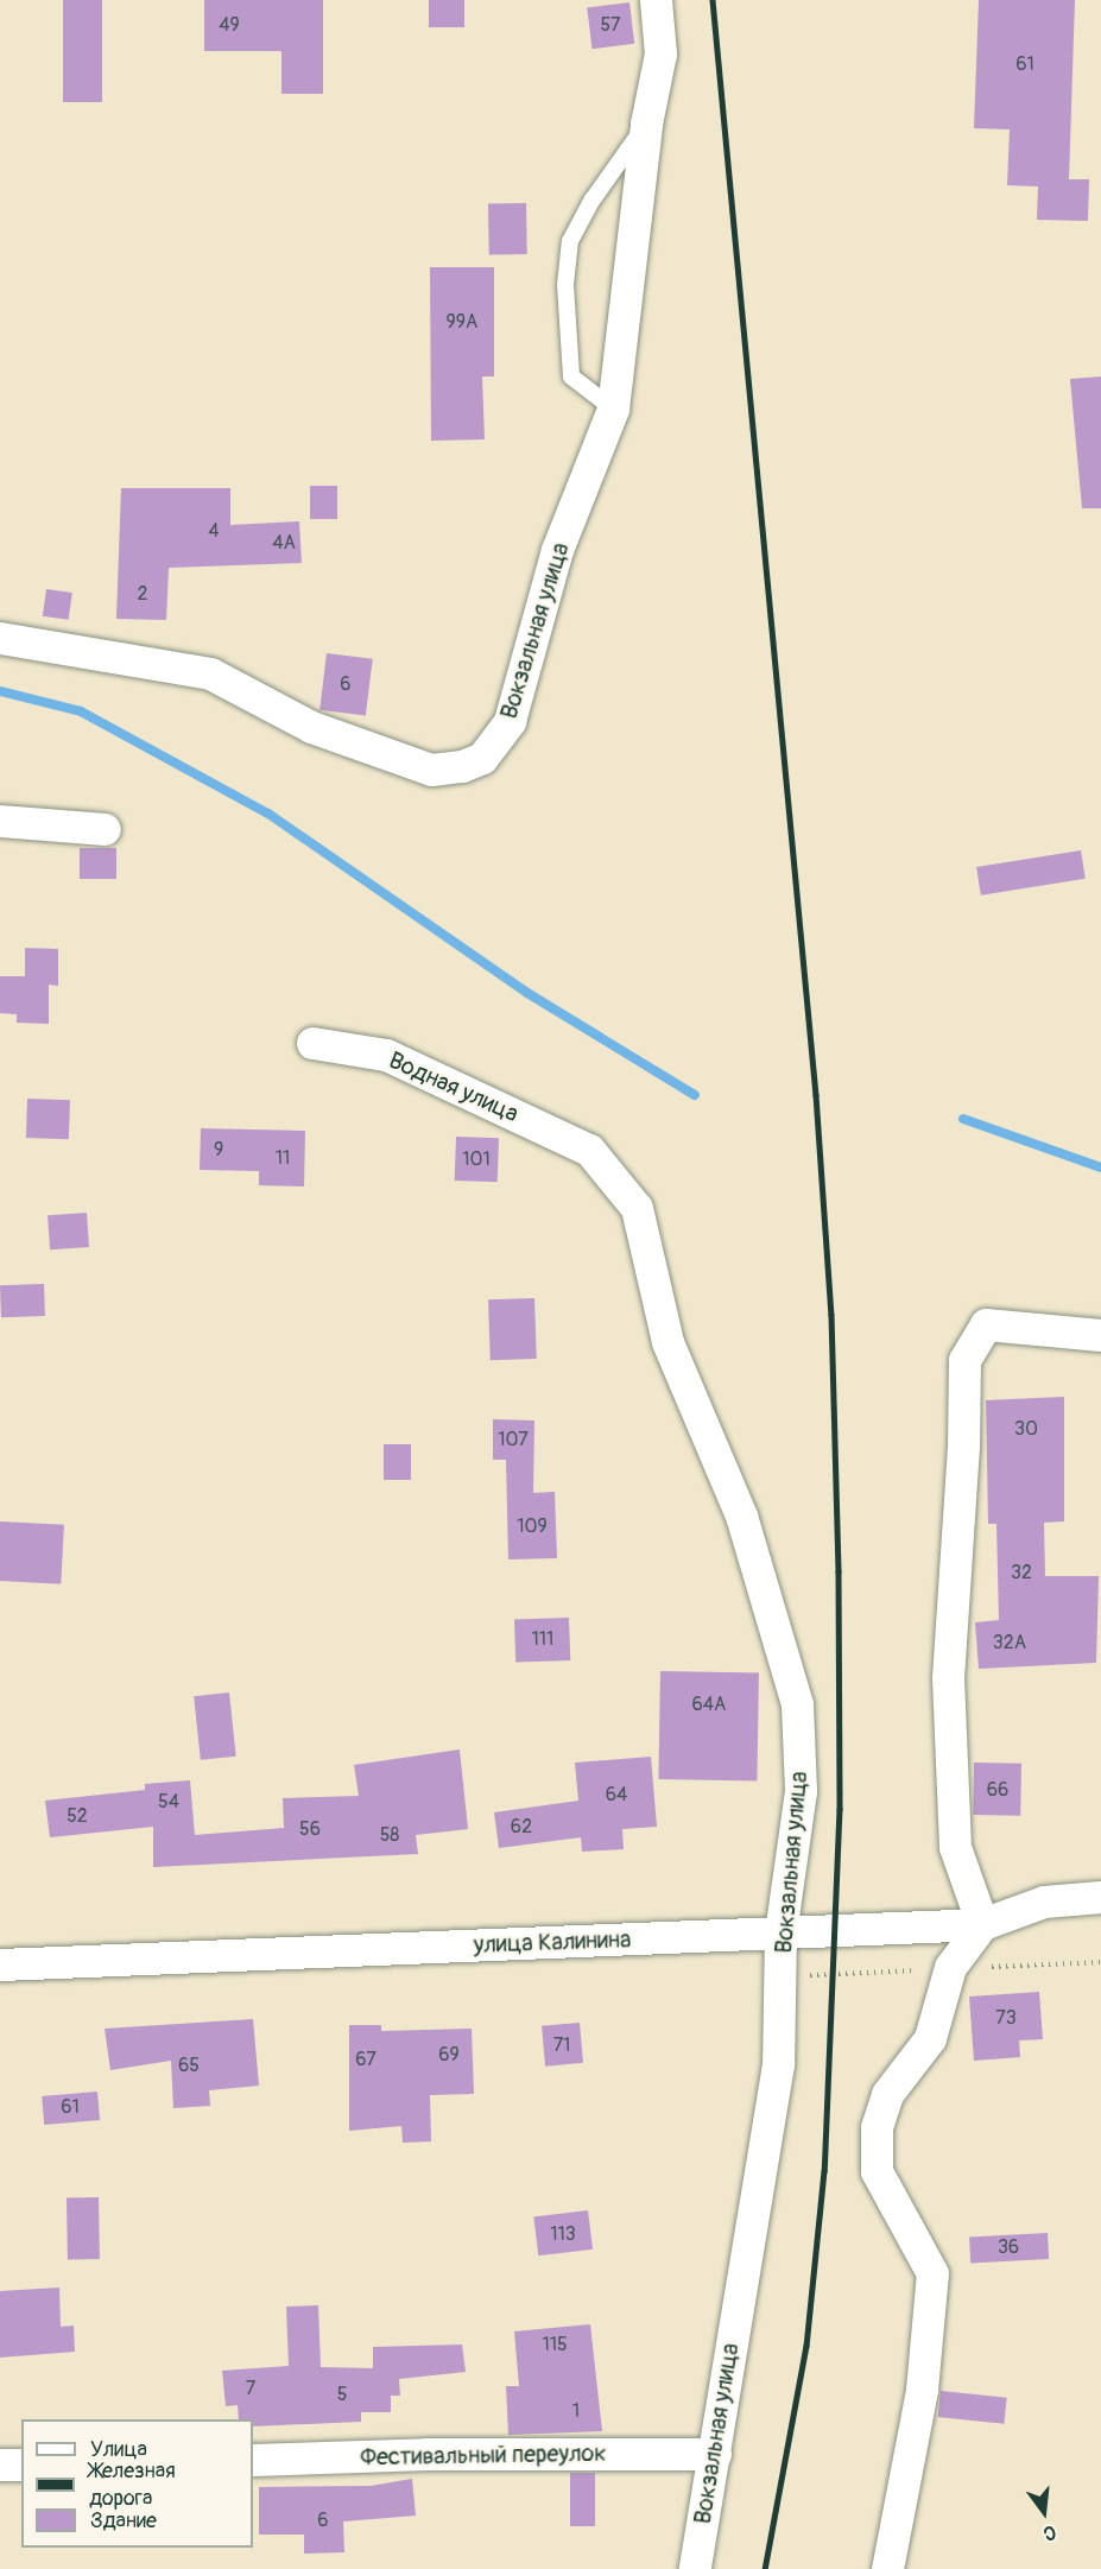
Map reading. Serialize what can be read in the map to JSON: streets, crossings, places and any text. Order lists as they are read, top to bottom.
{
  "streets": {
    "street": [
      "Вокзальная улица",
      "Водная улица",
      "улица Калинина",
      "Фестивальный переулок"
    ]
  },
  "crossings": [
    ["Вокзальная улица", "Водная улица"],
    ["Вокзальная улица", "улица Калинина"],
    ["Вокзальная улица", "Фестивальный переулок"]
  ],
  "house_numbers": [
    "49",
    "57",
    "61",
    "99А",
    "4",
    "4А",
    "2",
    "6",
    "9",
    "11",
    "101",
    "30",
    "107",
    "109",
    "32",
    "111",
    "32А",
    "64А",
    "66",
    "64",
    "54",
    "52",
    "62",
    "56",
    "58",
    "73",
    "71",
    "69",
    "67",
    "65",
    "61",
    "113",
    "36",
    "115",
    "7",
    "5",
    "1",
    "6"
  ],
  "legend": ["Улица", "Железная дорога", "Здание"],
  "north": "bottom"
}
